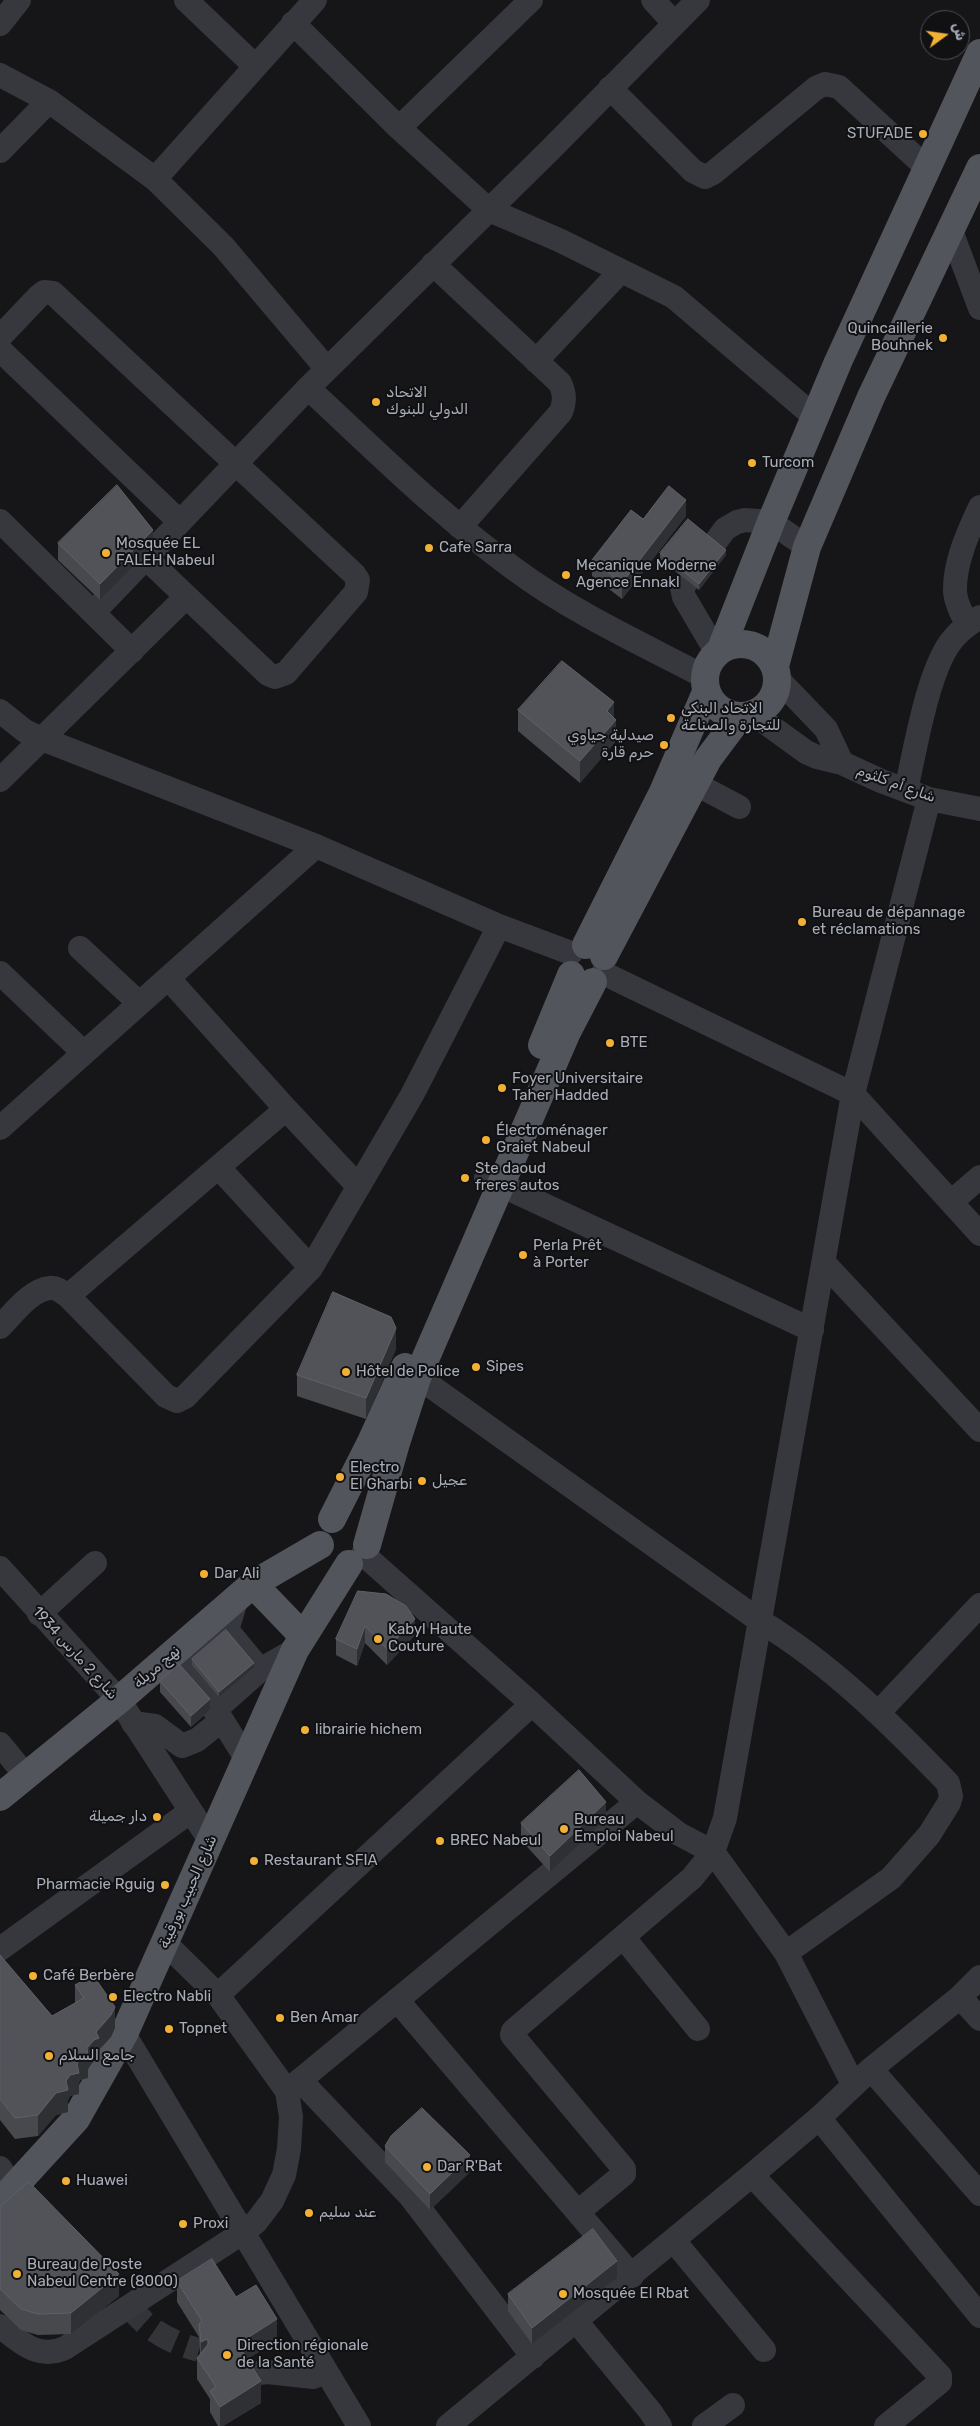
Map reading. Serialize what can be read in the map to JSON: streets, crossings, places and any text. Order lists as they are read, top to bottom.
{
  "streets": {
    "main road": ["نهج مربلة", "شارع الحبيب بورقيبة"],
    "street": ["شارع أم كلثوم", "شارع 2 مارس 1934"]
  },
  "crossings": [
    ["شارع 2 مارس 1934", "نهج مربلة"],
    ["شارع 2 مارس 1934", "شارع الحبيب بورقيبة"]
  ],
  "places": [
    "STUFADE",
    "Quincaillerie Bouhnek",
    "الاتحاد الدولي للبنوك",
    "Turcom",
    "Cafe Sarra",
    "Mosquée EL FALEH Nabeul",
    "Mecanique Moderne Agence Ennakl",
    "الاتحاد البنكي للتجارة والصناعة",
    "صيدلية جياوي حرم قارة",
    "Bureau de dépannage et réclamations",
    "BTE",
    "Foyer Universitaire Taher Hadded",
    "Électroménager Graiet Nabeul",
    "Ste daoud freres autos",
    "Perla Prêt à Porter",
    "Sipes",
    "Hôtel de Police",
    "Electro El Gharbi",
    "عجيل",
    "Dar Ali",
    "Kabyl Haute Couture",
    "librairie hichem",
    "دار جميلة",
    "Bureau Emploi Nabeul",
    "BREC Nabeul",
    "Restaurant SFIA",
    "Pharmacie Rguig",
    "Café Berbère",
    "Electro Nabli",
    "Ben Amar",
    "Topnet",
    "جامع السلام",
    "Dar R'Bat",
    "Huawei",
    "عند سليم",
    "Proxi",
    "Bureau de Poste Nabeul Centre (8000)",
    "Mosquée El Rbat",
    "Direction régionale de la Santé"
  ],
  "north": "right"
}
